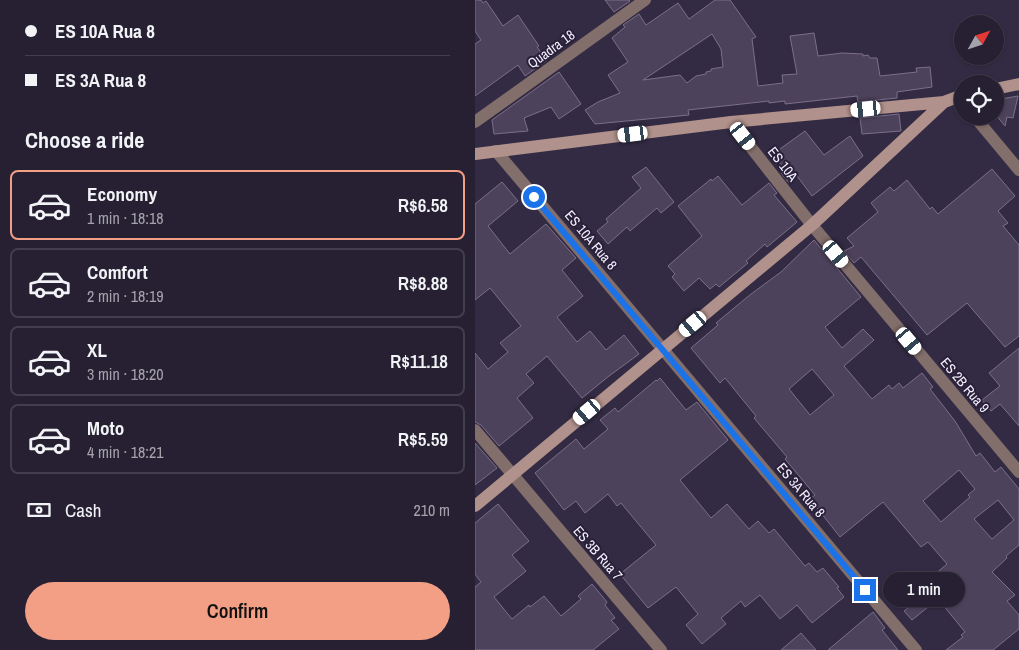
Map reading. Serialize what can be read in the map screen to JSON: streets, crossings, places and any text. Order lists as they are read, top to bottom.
{
  "streets": {
    "street": [
      "Quadra 18",
      "ES 10A",
      "ES 10A Rua 8",
      "ES 2B Rua 9",
      "ES 3A Rua 8",
      "ES 3B Rua 7"
    ]
  },
  "crossings": [
    ["ES 10A", "ES 2B Rua 9"],
    ["ES 10A Rua 8", "ES 3A Rua 8"]
  ],
  "north": "top right",
  "page": {
    "banner": ["ES 10A Rua 8", "ES 3A Rua 8"],
    "heading": "Choose a ride",
    "list": [
      {
        "name": "Economy",
        "note": "1 min · 18:18",
        "value": "R$6.58"
      },
      {
        "name": "Comfort",
        "note": "2 min · 18:19",
        "value": "R$8.88"
      },
      {
        "name": "XL",
        "note": "3 min · 18:20",
        "value": "R$11.18"
      },
      {
        "name": "Moto",
        "note": "4 min · 18:21",
        "value": "R$5.59"
      }
    ],
    "pay": ["Cash", "210 m"],
    "buttons": "Confirm",
    "bubble": "1 min"
  }
}
